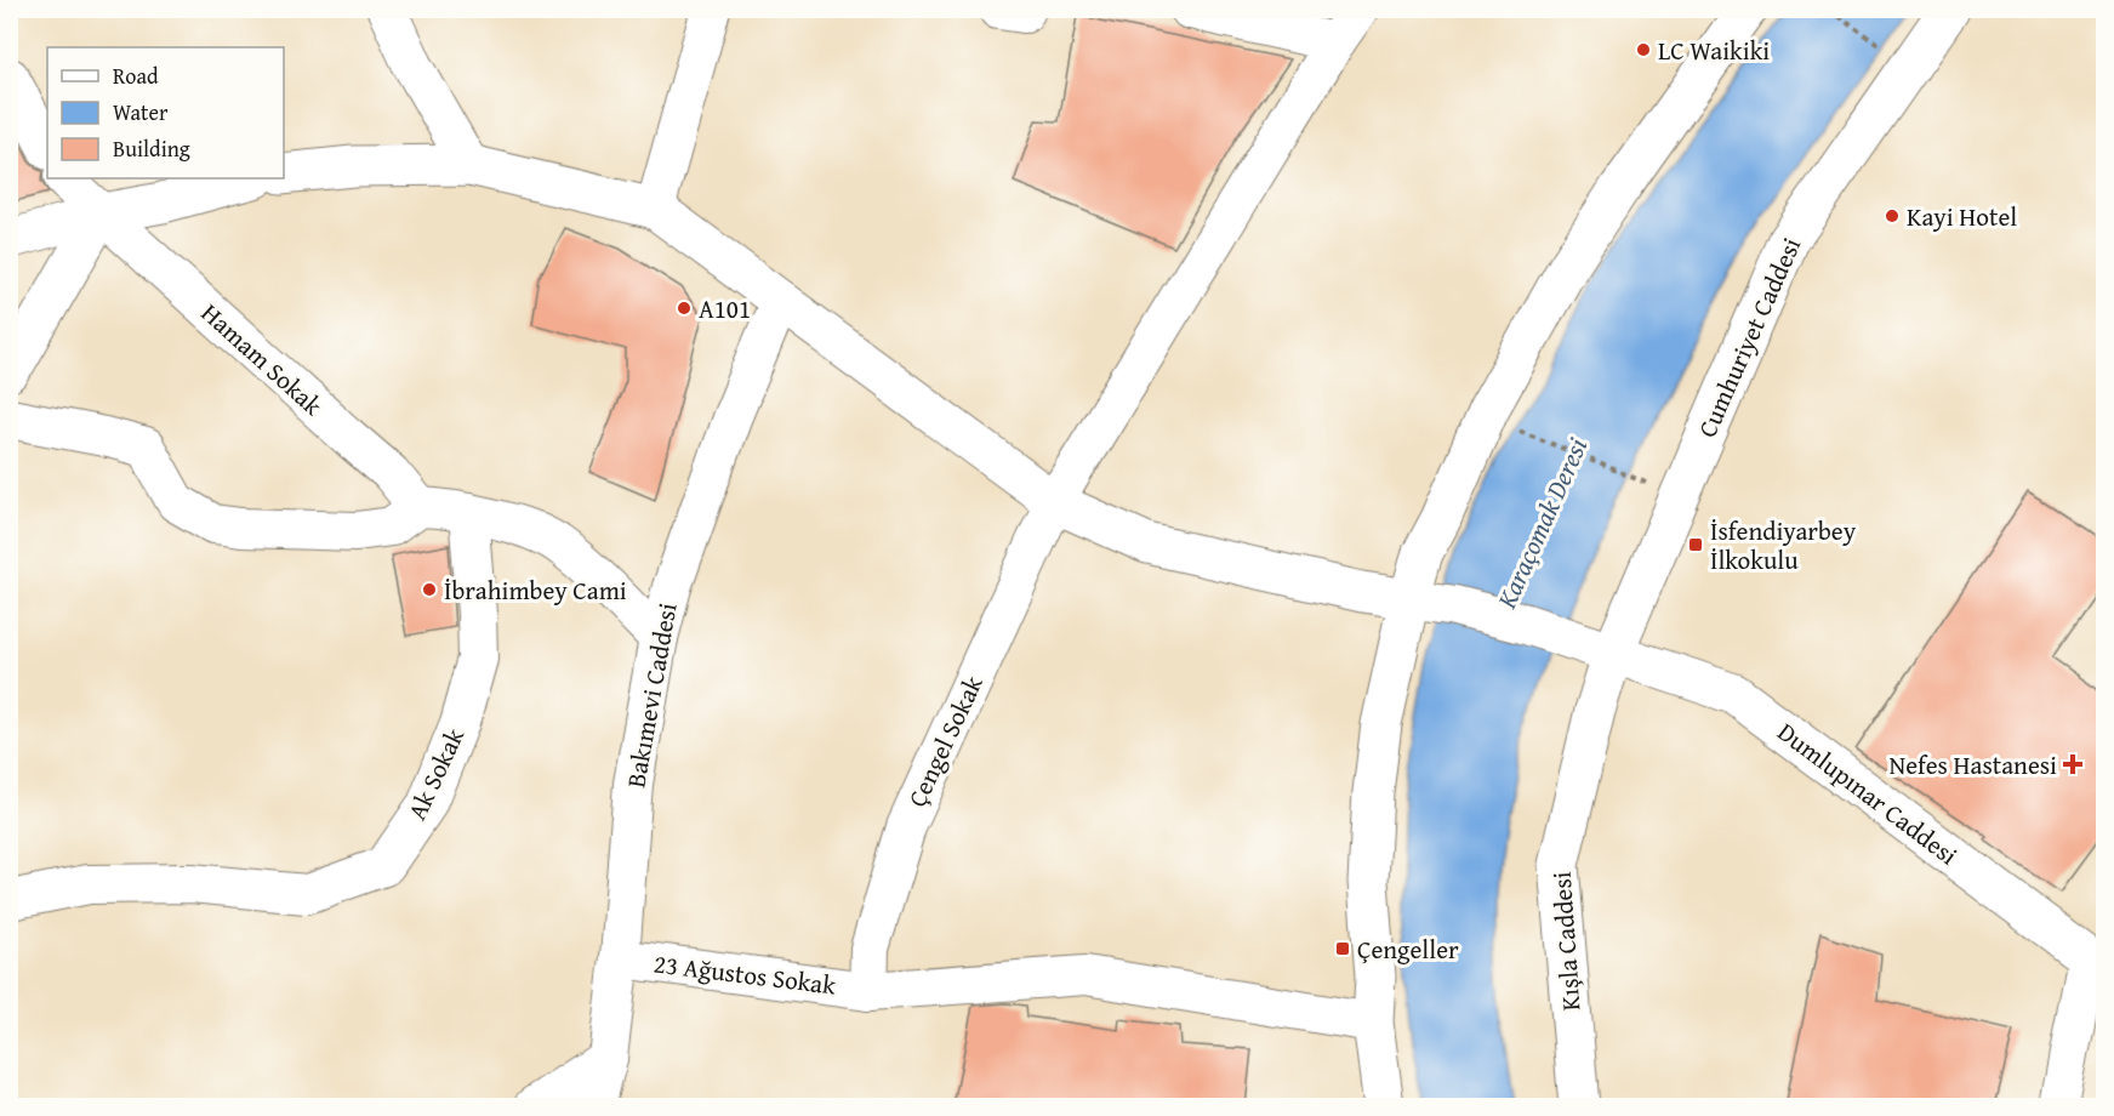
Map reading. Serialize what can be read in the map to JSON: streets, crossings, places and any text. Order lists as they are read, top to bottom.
{
  "streets": {
    "main road": ["Cumhuriyet Caddesi", "Dumlupınar Caddesi", "Kışla Caddesi"],
    "street": [
      "Hamam Sokak",
      "Bakımevi Caddesi",
      "Çengel Sokak",
      "Ak Sokak",
      "23 Ağustos Sokak"
    ]
  },
  "crossings": [
    ["Cumhuriyet Caddesi", "Dumlupınar Caddesi"],
    ["Cumhuriyet Caddesi", "Kışla Caddesi"],
    ["Bakımevi Caddesi", "Dumlupınar Caddesi"],
    ["Bakımevi Caddesi", "23 Ağustos Sokak"],
    ["Çengel Sokak", "Dumlupınar Caddesi"],
    ["Çengel Sokak", "23 Ağustos Sokak"],
    ["Dumlupınar Caddesi", "Kışla Caddesi"]
  ],
  "water": ["Karaçomak Deresi"],
  "places": {
    "other": [
      "LC Waikiki",
      "Kayi Hotel",
      "A101",
      "İbrahimbey Cami"
    ],
    "transit": ["İsfendiyarbey İlkokulu", "Çengeller"],
    "health": ["Nefes Hastanesi"]
  },
  "legend": ["Road", "Water", "Building"]
}
